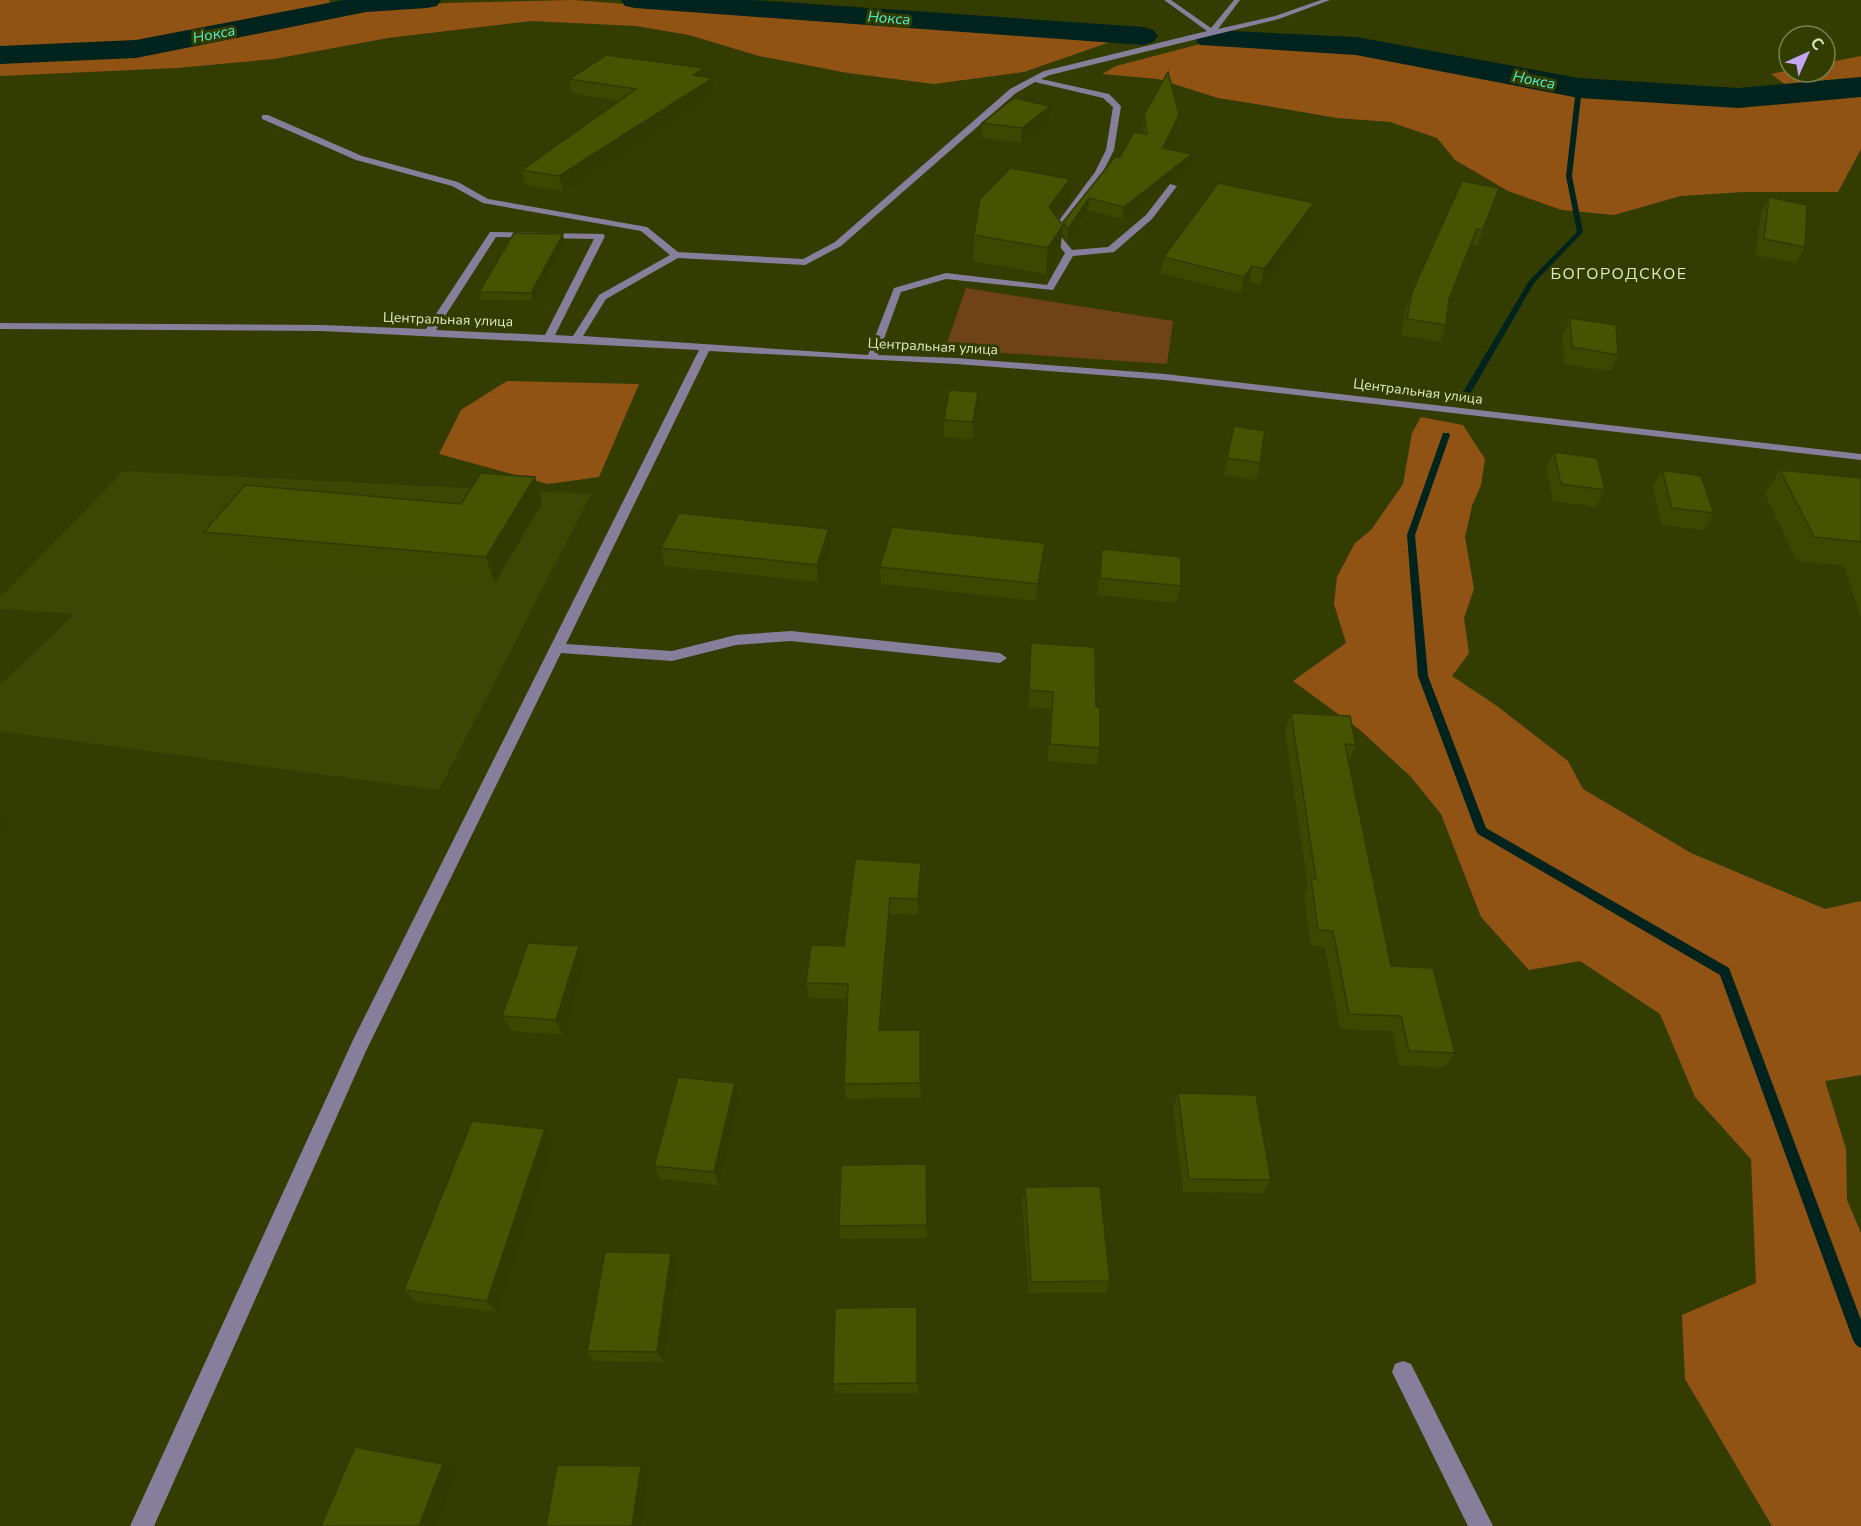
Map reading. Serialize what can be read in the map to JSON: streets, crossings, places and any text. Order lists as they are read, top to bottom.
{
  "streets": {
    "street": ["Центральная улица"]
  },
  "districts": ["БОГОРОДСКОЕ"],
  "water": ["Нокса"],
  "north": "top right"
}
